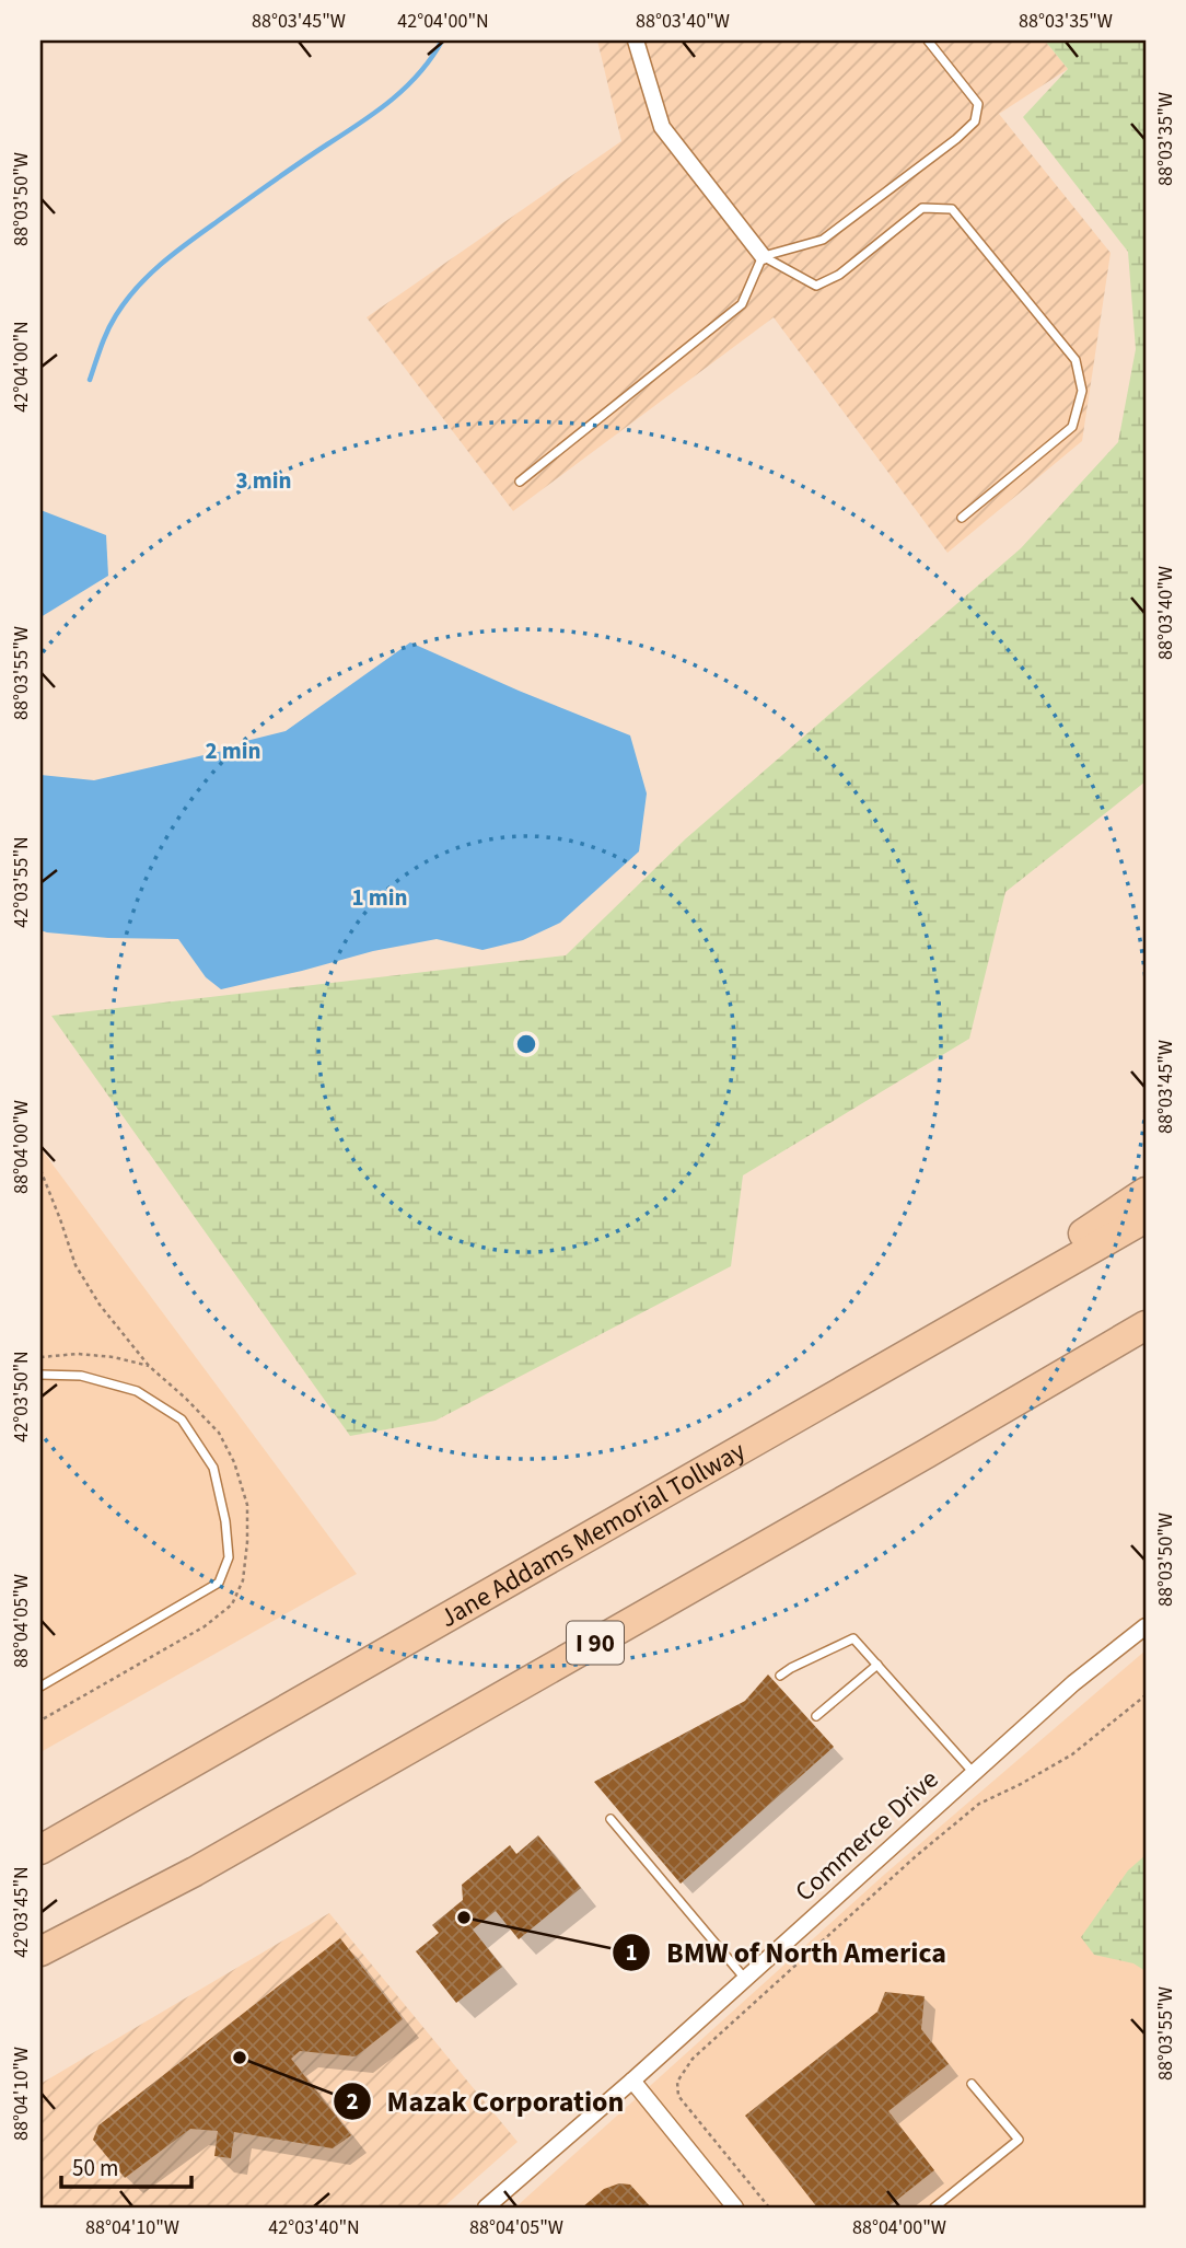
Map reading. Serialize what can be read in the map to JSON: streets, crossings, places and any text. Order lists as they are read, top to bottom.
{
  "streets": {
    "highway": ["Jane Addams Memorial Tollway", "I 90"],
    "street": ["Commerce Drive"]
  },
  "places": ["BMW of North America", "Mazak Corporation"],
  "scale_bar": "50 m",
  "coordinates": [
    "88°03'45\"W",
    "42°04'00\"N",
    "88°03'40\"W",
    "88°03'35\"W",
    "88°03'50\"W",
    "88°03'55\"W",
    "42°03'55\"N",
    "88°04'00\"W",
    "42°03'50\"N",
    "88°04'05\"W",
    "42°03'45\"N",
    "88°04'10\"W",
    "42°03'40\"N"
  ],
  "rings": ["3 min", "2 min", "1 min"]
}
